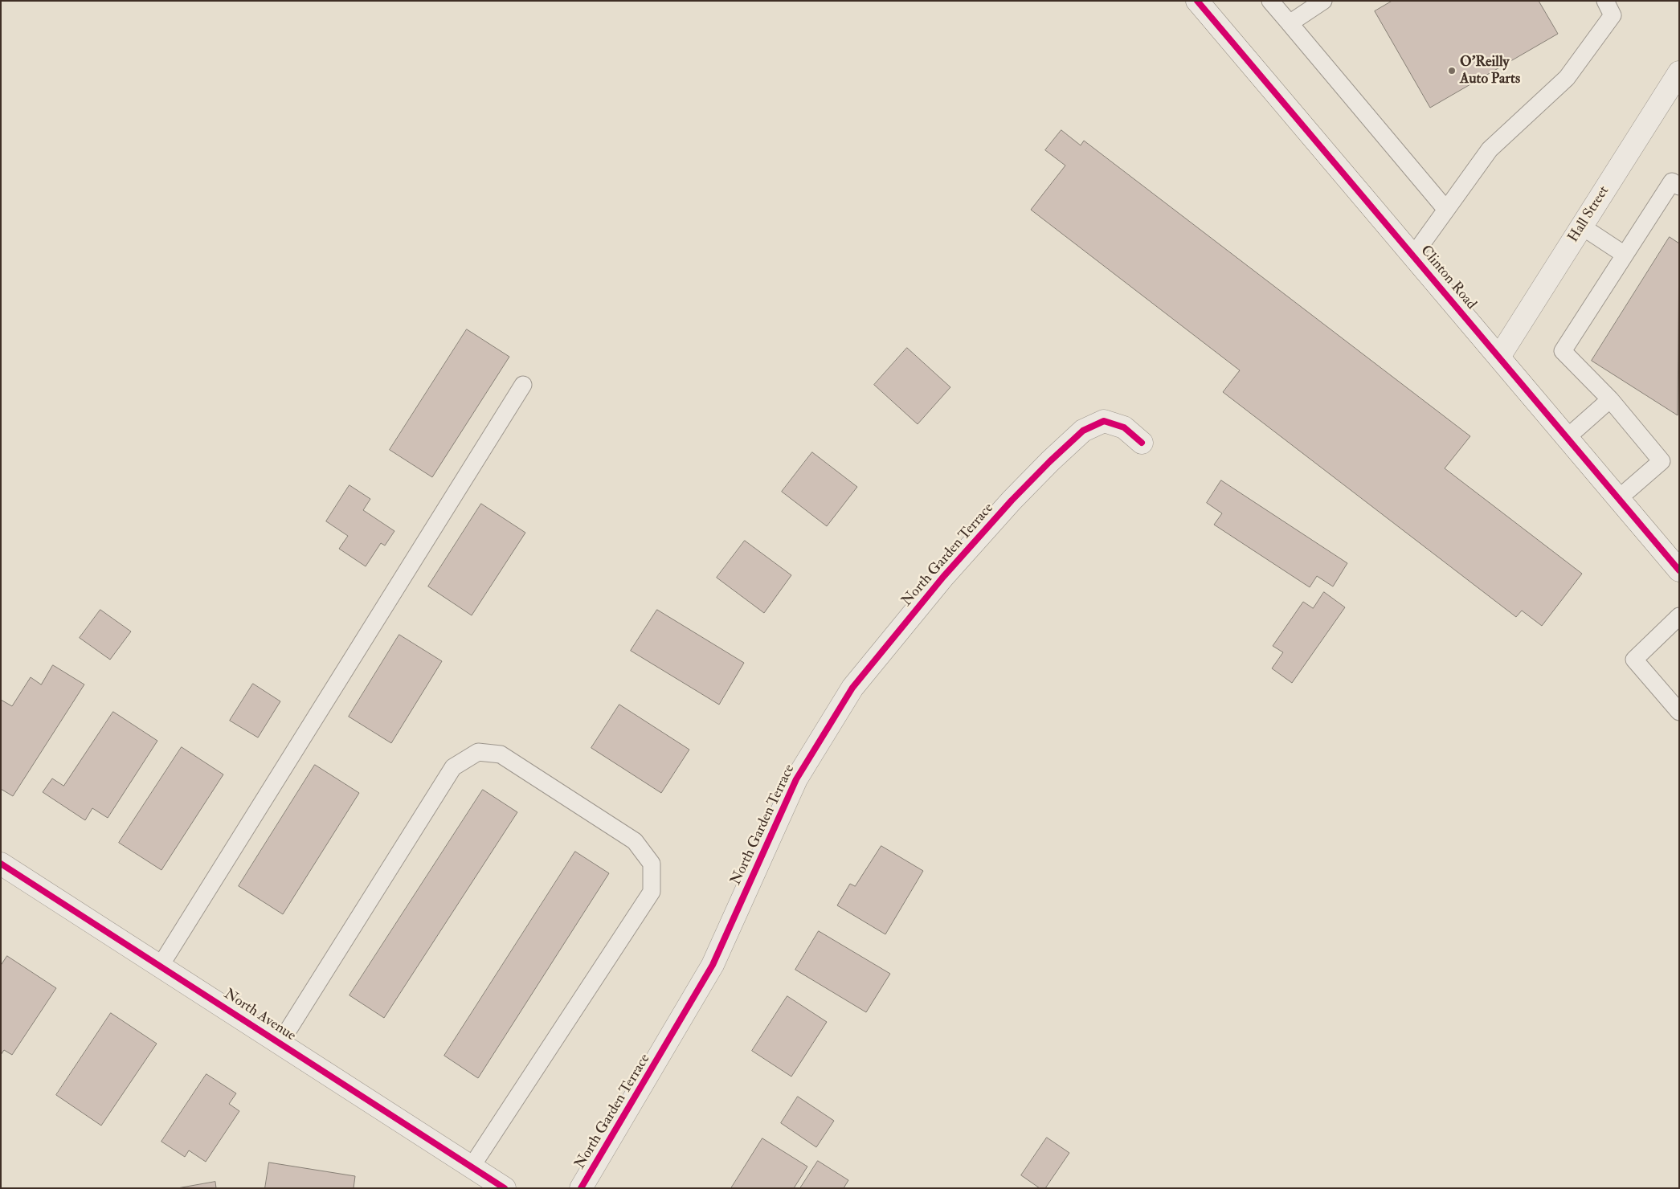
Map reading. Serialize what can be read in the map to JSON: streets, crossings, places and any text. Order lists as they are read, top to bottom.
{
  "streets": {
    "street": [
      "Hall Street",
      "Clinton Road",
      "North Garden Terrace",
      "North Avenue"
    ]
  },
  "crossings": [
    ["Hall Street", "Clinton Road"]
  ],
  "places": ["O'Reilly Auto Parts"]
}
